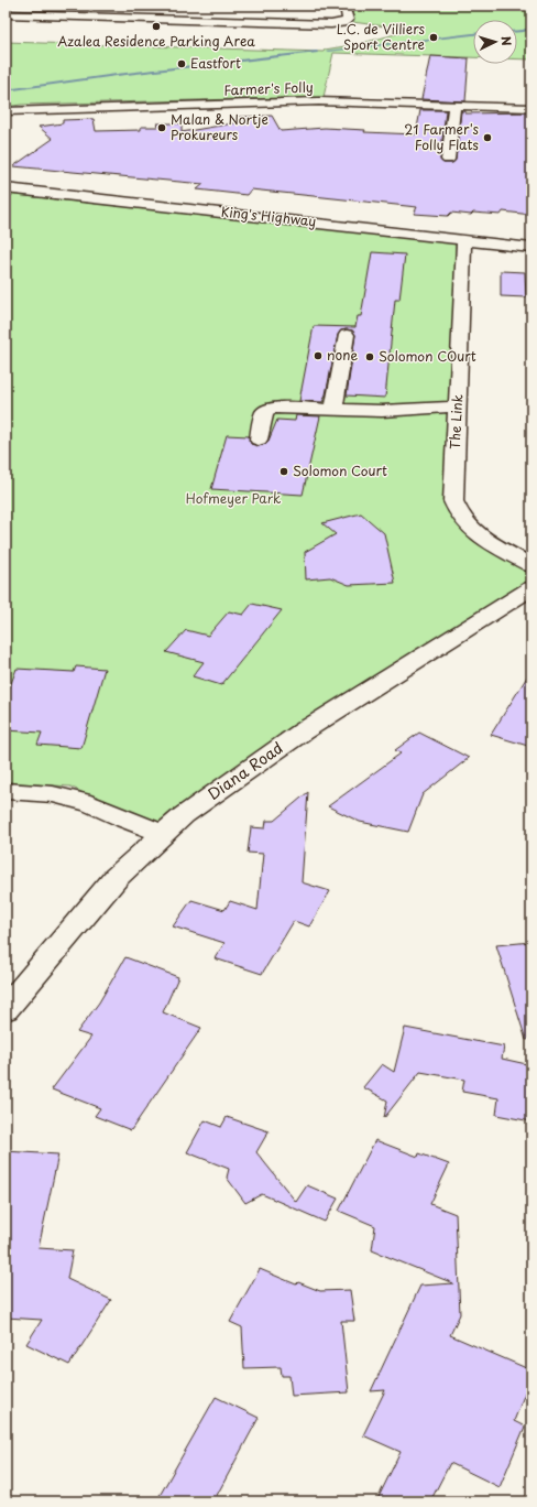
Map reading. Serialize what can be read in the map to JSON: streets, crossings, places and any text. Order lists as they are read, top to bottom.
{
  "streets": {
    "street": [
      "Farmer's Folly",
      "King's Highway",
      "The Link",
      "Diana Road"
    ]
  },
  "crossings": [
    ["King's Highway", "The Link"]
  ],
  "parks": ["Hofmeyer Park"],
  "places": [
    "Azalea Residence Parking Area",
    "L.C. de Villiers Sport Centre",
    "Eastfort",
    "Malan & Nortje Prokureurs",
    "21 Farmer's Folly Flats",
    "none",
    "Solomon COurt",
    "Solomon Court"
  ],
  "north": "right"
}
